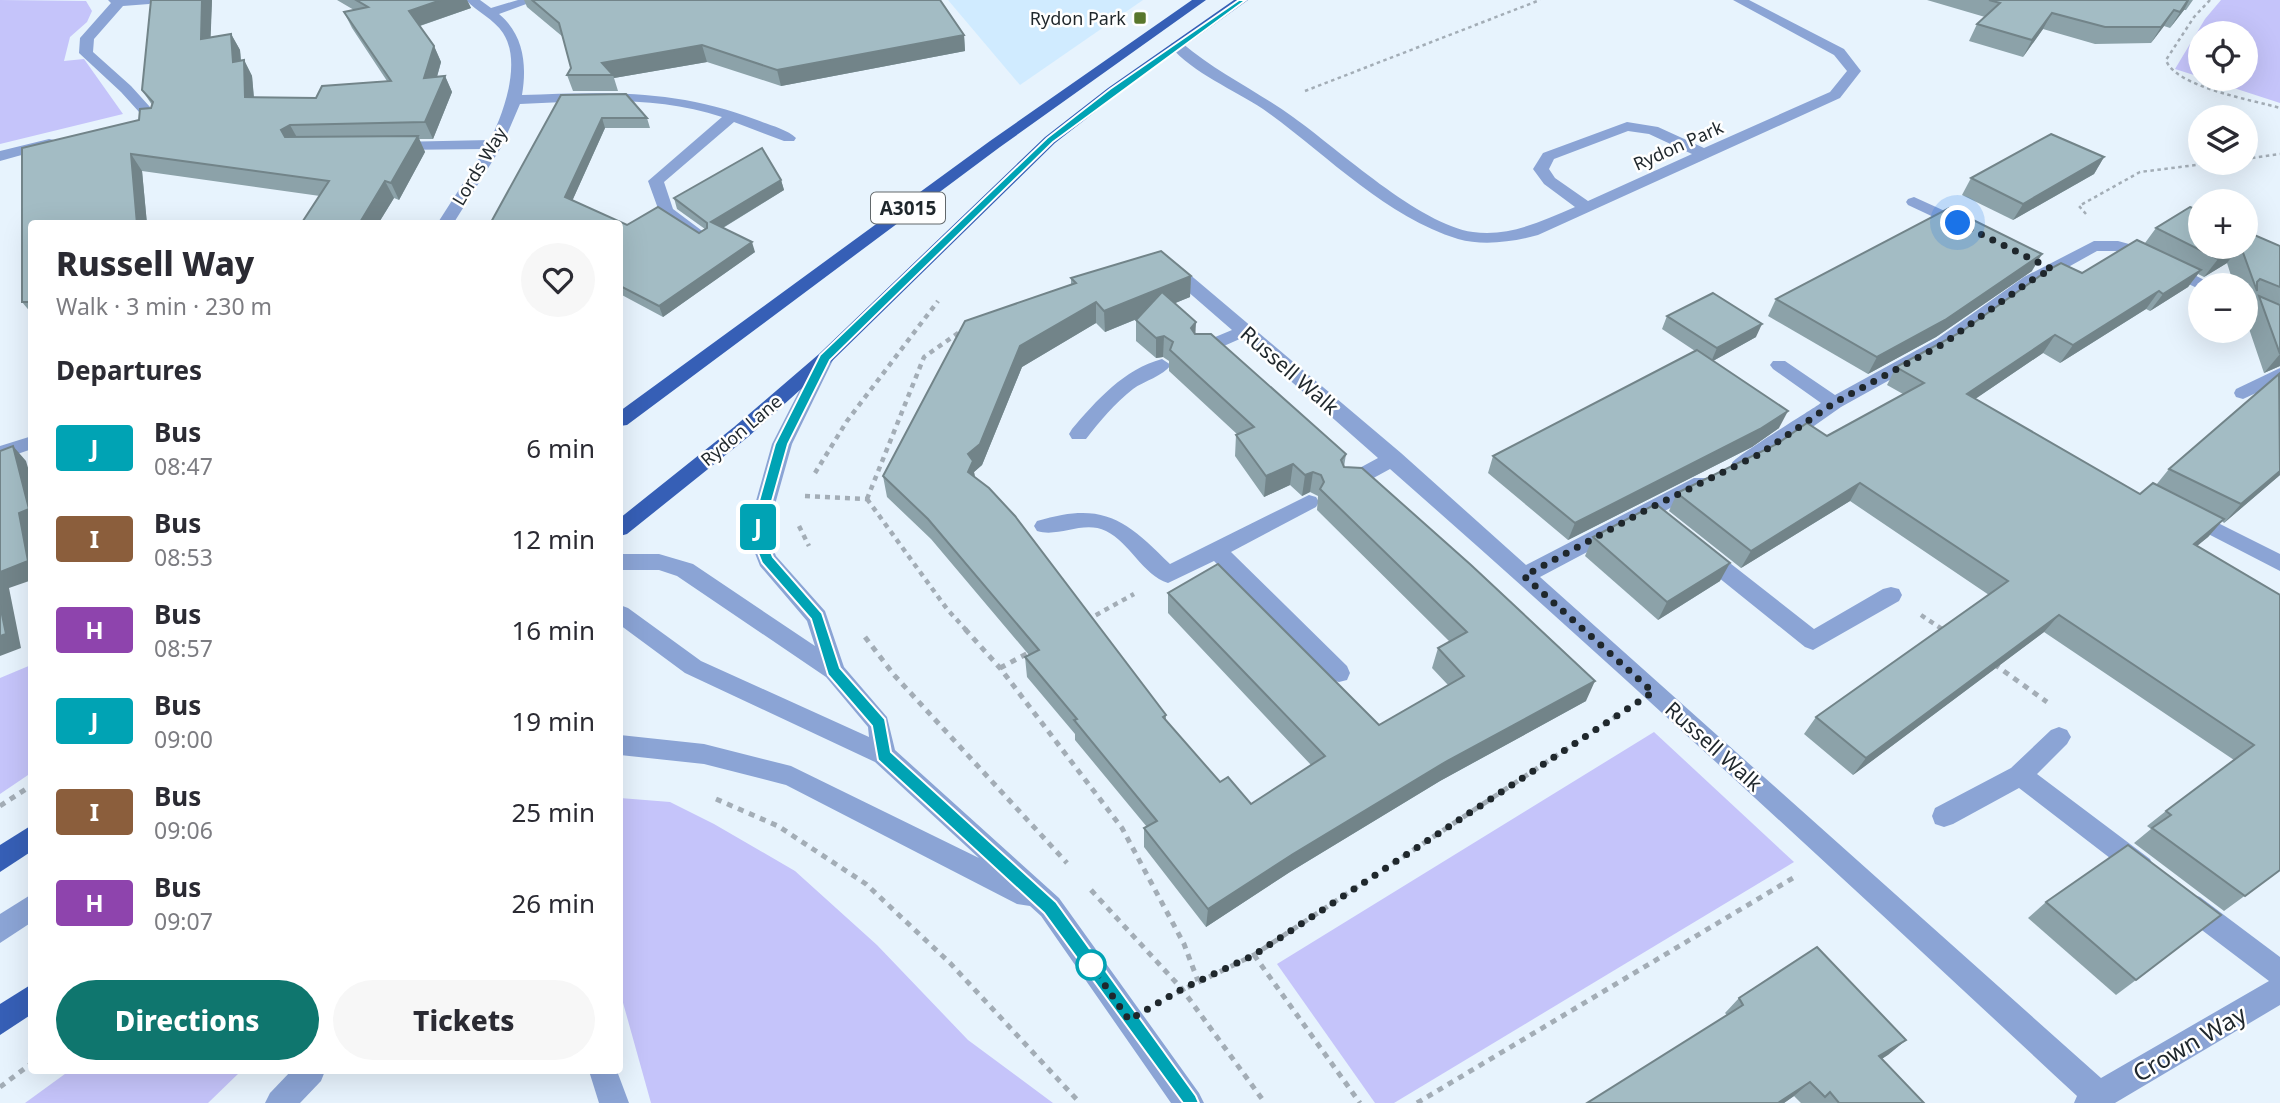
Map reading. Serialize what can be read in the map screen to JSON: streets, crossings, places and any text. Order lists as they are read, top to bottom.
{
  "streets": {
    "main road": ["A3015", "Rydon Lane"],
    "street": [
      "Rydon Park",
      "Lords Way",
      "Russell Walk",
      "Crown Way"
    ]
  },
  "crossings": [
    ["Rydon Park", "Rydon Lane"],
    ["Russell Walk", "Crown Way"]
  ],
  "places": {
    "transit": ["Rydon Park"]
  },
  "lines": ["bus line J"],
  "page": {
    "on_map": "J",
    "map_buttons": ["+", "−"],
    "heading": [
      ["Russell Way", "Walk · 3 min · 230 m"],
      "Departures"
    ],
    "list": [
      {
        "mark": "J",
        "name": "Bus",
        "note": "08:47",
        "value": "6 min"
      },
      {
        "mark": "I",
        "name": "Bus",
        "note": "08:53",
        "value": "12 min"
      },
      {
        "mark": "H",
        "name": "Bus",
        "note": "08:57",
        "value": "16 min"
      },
      {
        "mark": "J",
        "name": "Bus",
        "note": "09:00",
        "value": "19 min"
      },
      {
        "mark": "I",
        "name": "Bus",
        "note": "09:06",
        "value": "25 min"
      },
      {
        "mark": "H",
        "name": "Bus",
        "note": "09:07",
        "value": "26 min"
      }
    ],
    "buttons": ["Directions", "Tickets"]
  }
}
